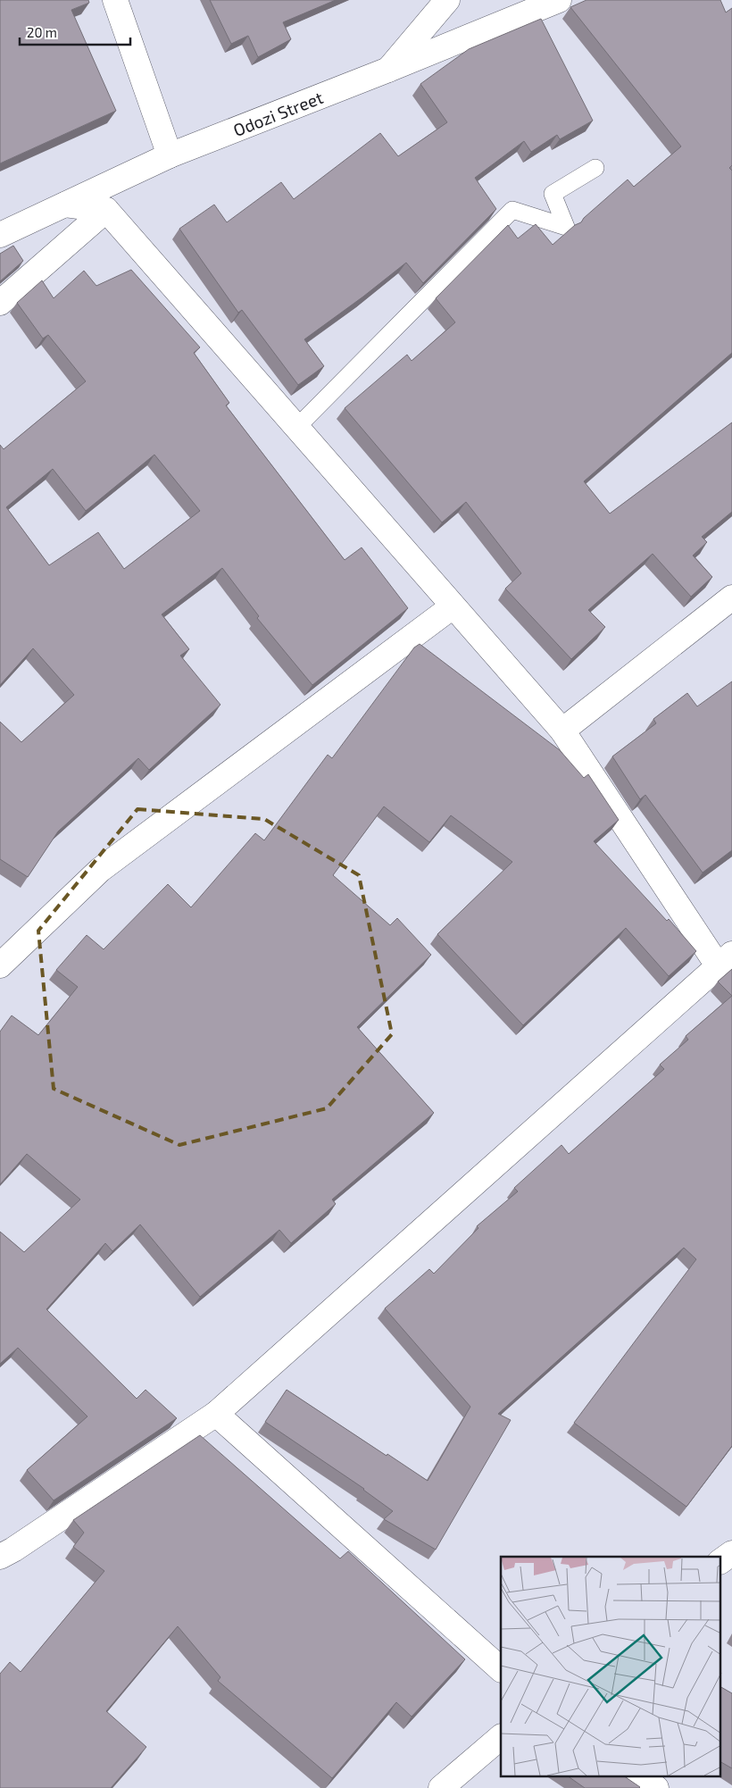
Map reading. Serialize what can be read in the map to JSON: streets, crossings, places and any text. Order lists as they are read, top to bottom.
{
  "streets": {
    "street": ["Odozi Street"]
  },
  "scale_bar": "20 m"
}
